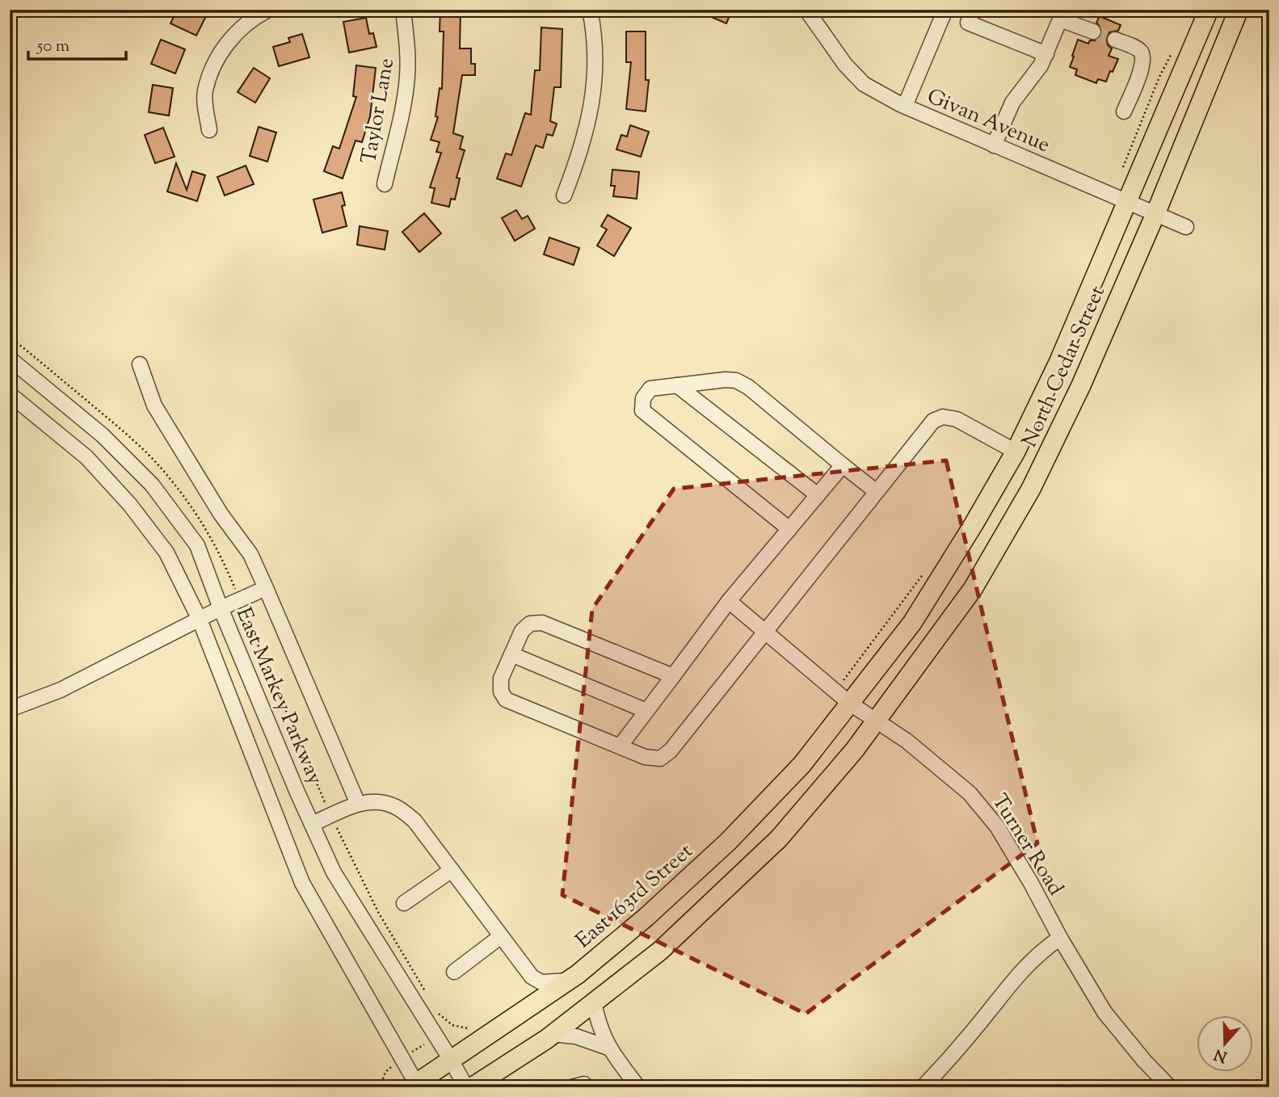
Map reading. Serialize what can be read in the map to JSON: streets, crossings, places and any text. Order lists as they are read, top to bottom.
{
  "streets": {
    "main road": ["North Cedar Street", "East 163rd Street"],
    "street": [
      "Taylor Lane",
      "Givan Avenue",
      "East Markey Parkway",
      "Turner Road"
    ]
  },
  "crossings": [
    ["Givan Avenue", "North Cedar Street"],
    ["North Cedar Street", "Turner Road"],
    ["North Cedar Street", "East 163rd Street"],
    ["East Markey Parkway", "East 163rd Street"],
    ["Turner Road", "East 163rd Street"]
  ],
  "scale_bar": "50 m",
  "north": "bottom"
}
